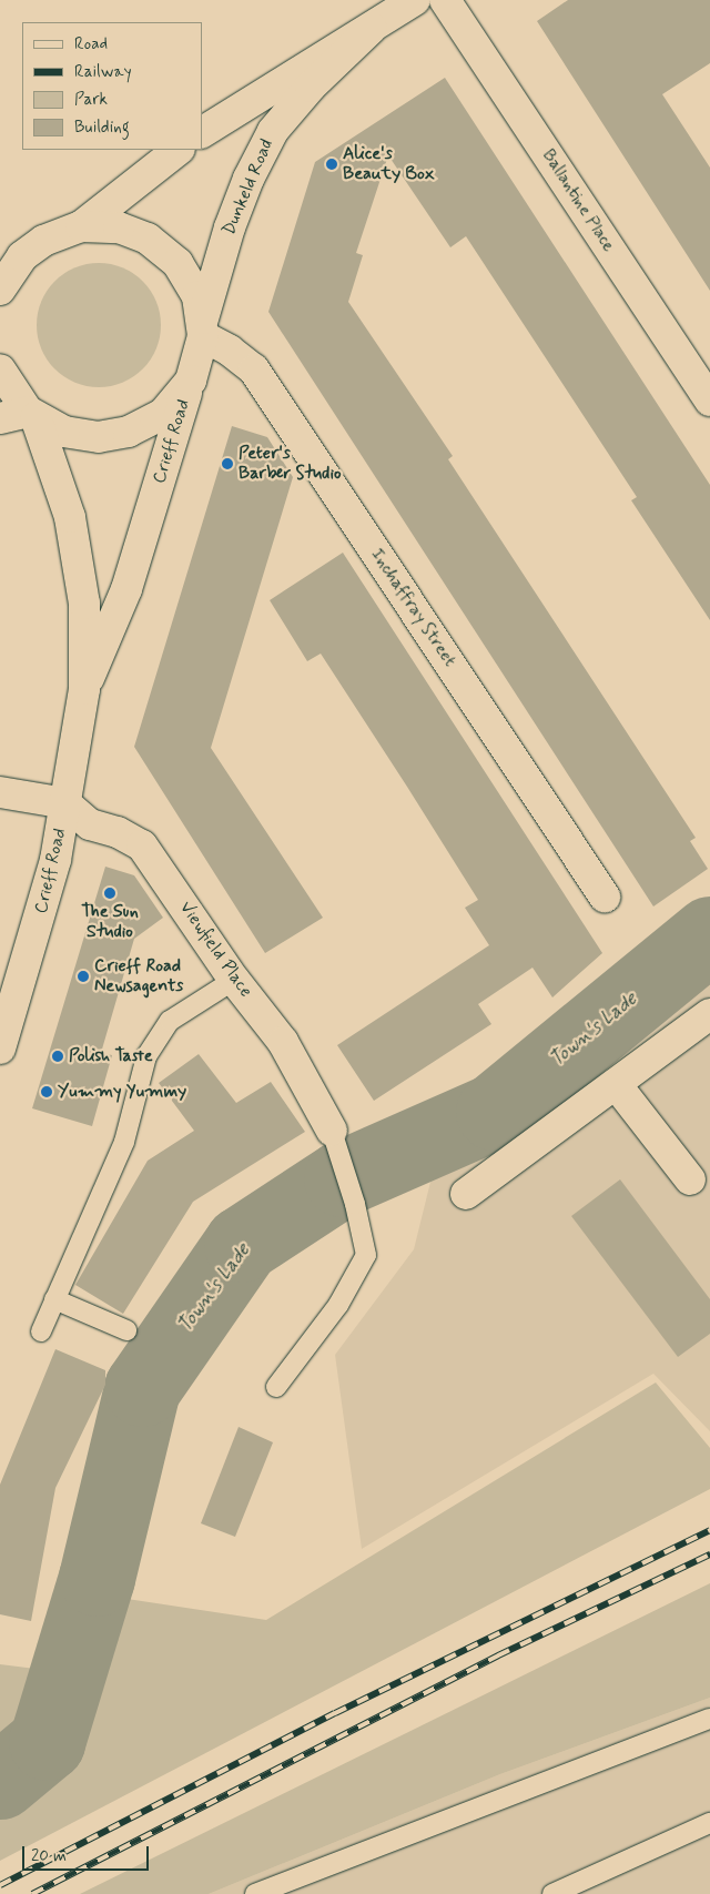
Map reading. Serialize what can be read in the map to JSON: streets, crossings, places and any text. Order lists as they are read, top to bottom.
{
  "streets": {
    "main road": [
      "Dunkeld Road",
      "Ballantine Place",
      "Crieff Road",
      "Inchaffray Street",
      "Viewfield Place"
    ]
  },
  "crossings": [
    ["Dunkeld Road", "Crieff Road"],
    ["Dunkeld Road", "Inchaffray Street"],
    ["Crieff Road", "Viewfield Place"]
  ],
  "water": ["Town's Lade"],
  "places": [
    "Alice's Beauty Box",
    "Peter's Barber Studio",
    "The Sun Studio",
    "Crieff Road Newsagents",
    "Polish Taste",
    "Yummy Yummy"
  ],
  "legend": [
    "Road",
    "Railway",
    "Park",
    "Building"
  ],
  "scale_bar": "20 m"
}
